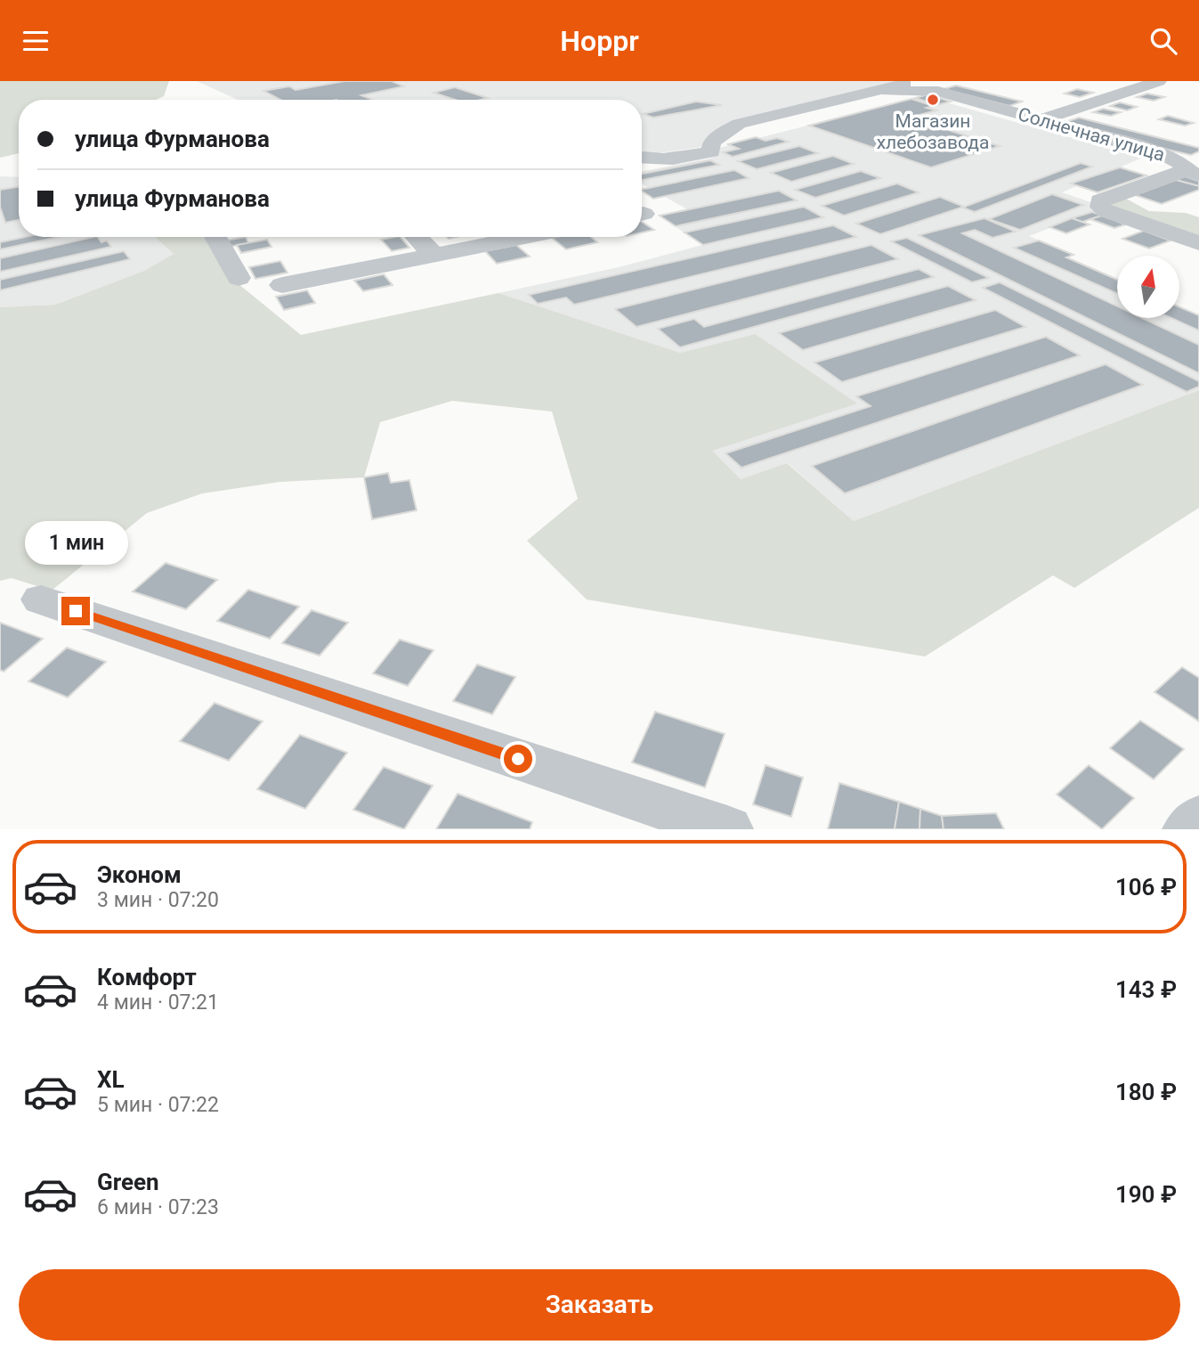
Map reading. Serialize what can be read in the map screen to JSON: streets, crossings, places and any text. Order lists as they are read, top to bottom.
{
  "streets": {
    "street": ["Солнечная улица"]
  },
  "places": ["Магазин хлебозавода"],
  "north": "top",
  "page": {
    "header": "Hoppr",
    "banner": ["улица Фурманова", "улица Фурманова"],
    "bubble": "1 мин",
    "list": [
      {
        "name": "Эконом",
        "note": "3 мин · 07:20",
        "value": "106 ₽"
      },
      {
        "name": "Комфорт",
        "note": "4 мин · 07:21",
        "value": "143 ₽"
      },
      {
        "name": "XL",
        "note": "5 мин · 07:22",
        "value": "180 ₽"
      },
      {
        "name": "Green",
        "note": "6 мин · 07:23",
        "value": "190 ₽"
      }
    ],
    "buttons": "Заказать"
  }
}
